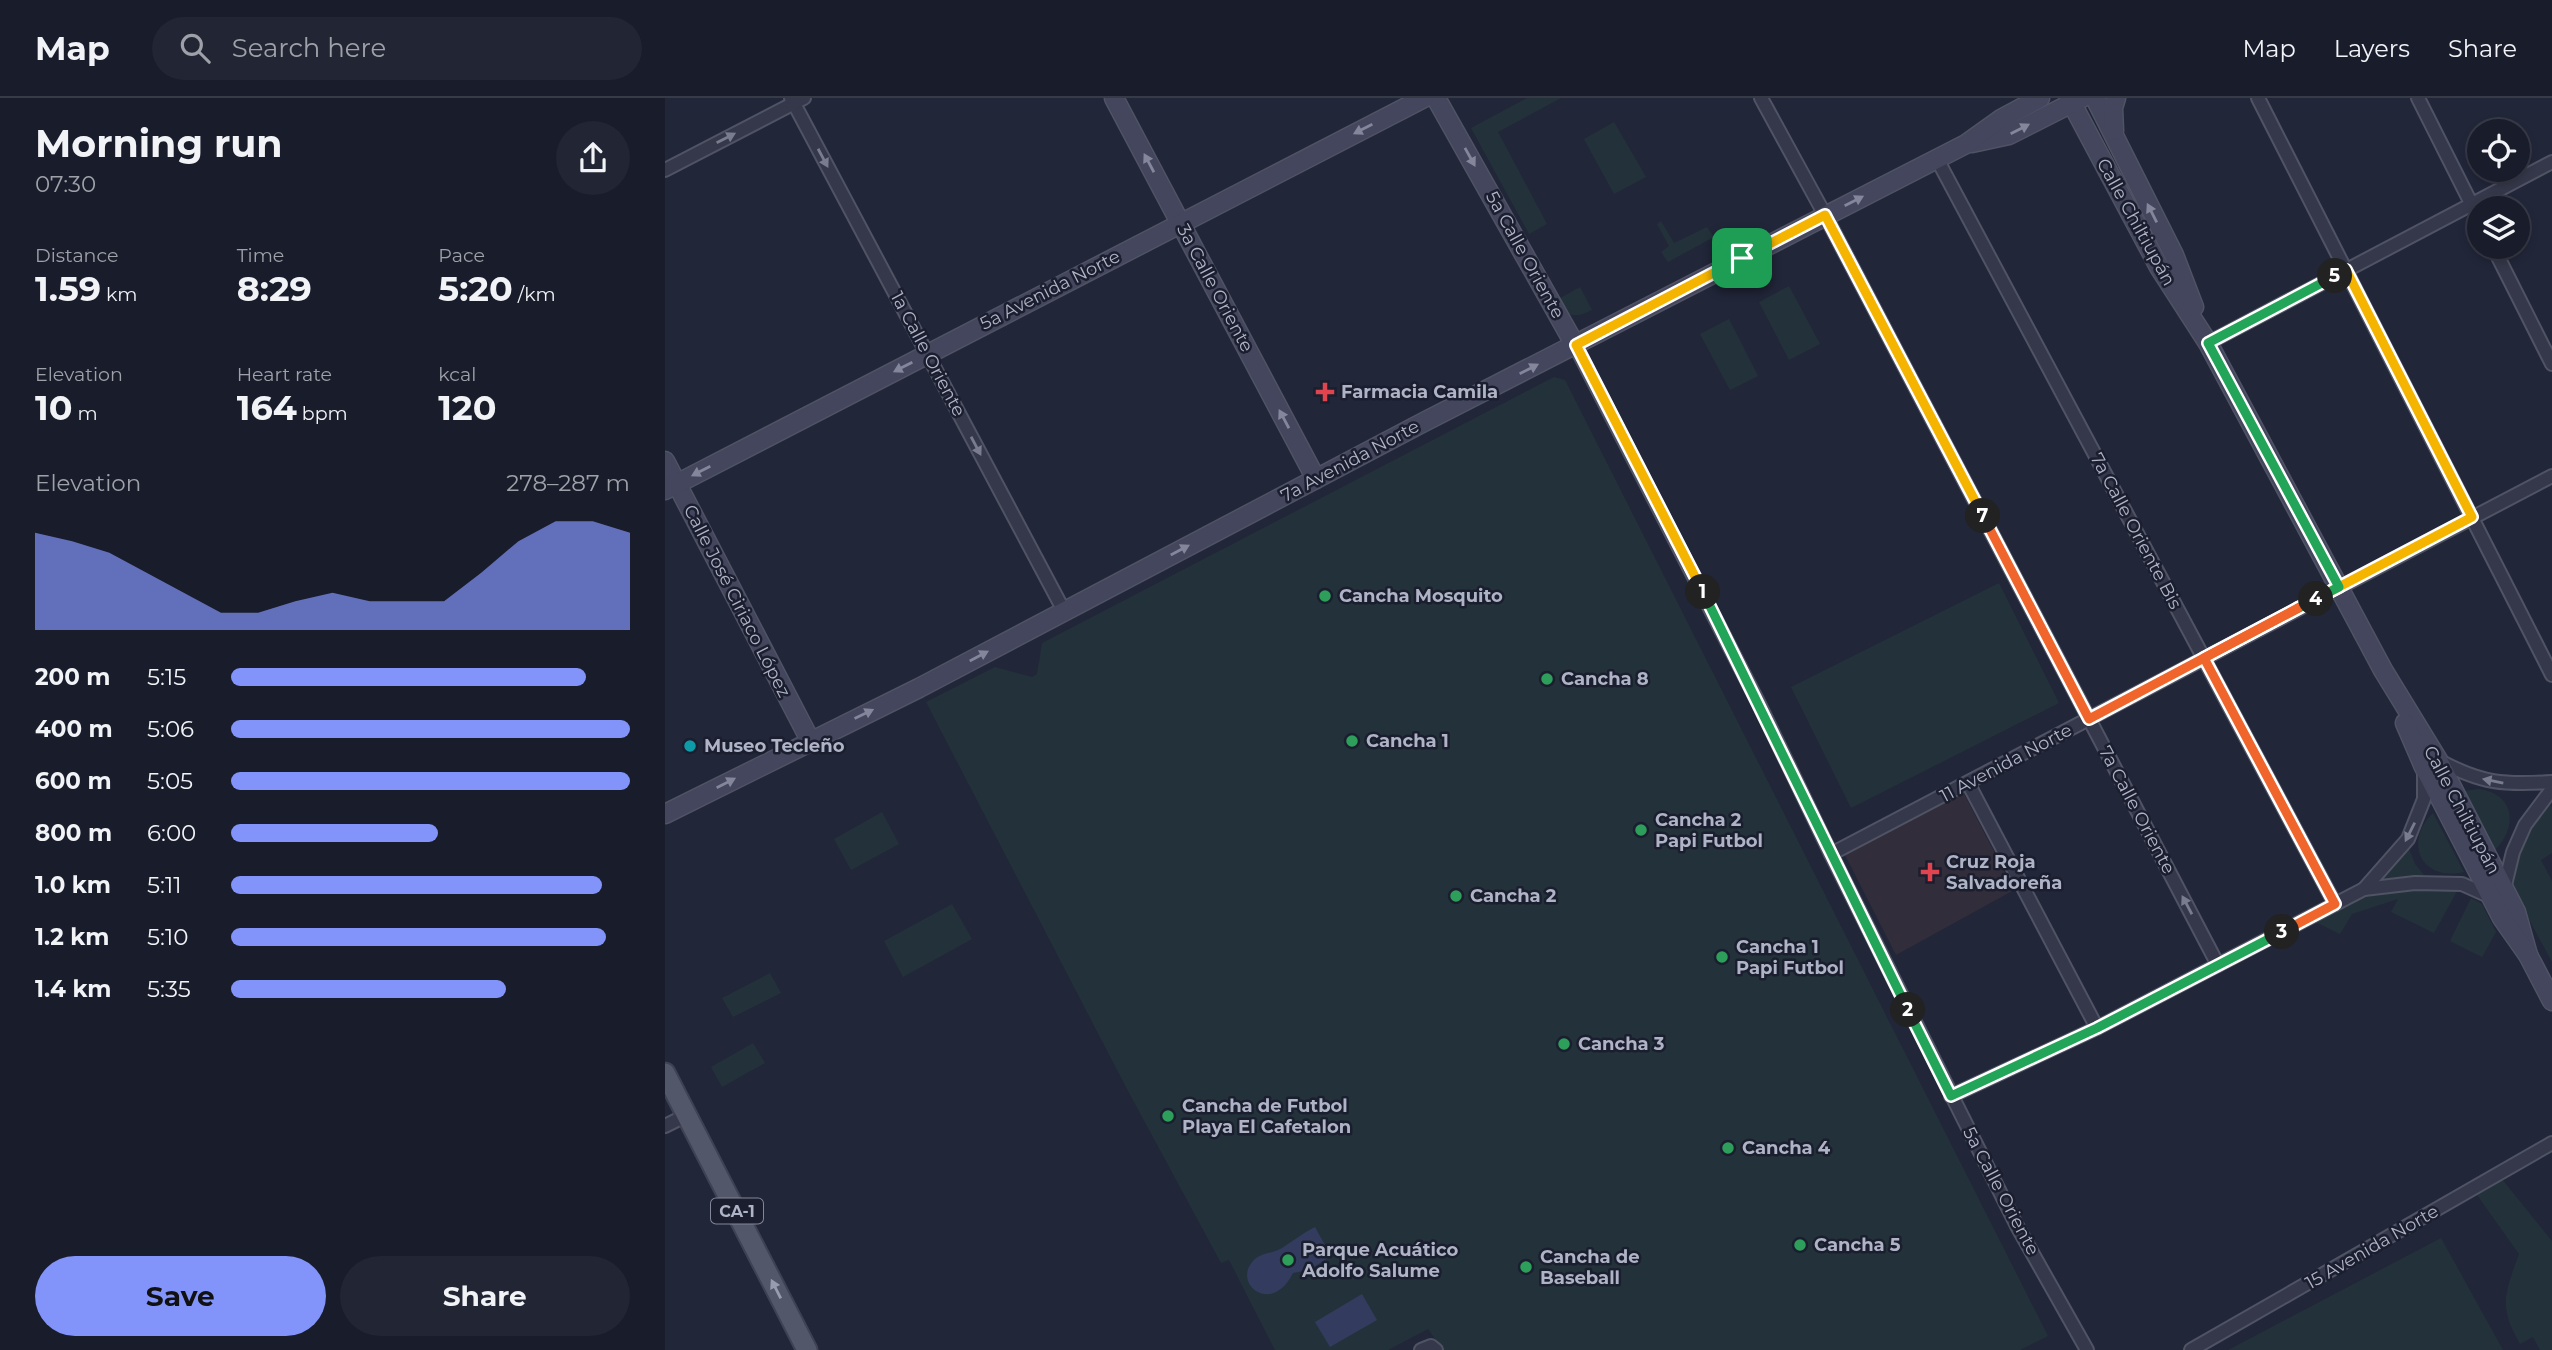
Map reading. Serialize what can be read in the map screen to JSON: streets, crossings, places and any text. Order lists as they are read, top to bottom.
{
  "streets": {
    "main road": ["CA-1"],
    "street": [
      "Calle Chiltiupán",
      "5a Calle Oriente",
      "3a Calle Oriente",
      "5a Avenida Norte",
      "1a Calle Oriente",
      "7a Avenida Norte",
      "7a Calle Oriente Bis",
      "Calle José Ciriaco López",
      "11 Avenida Norte",
      "7a Calle Oriente",
      "15 Avenida Norte"
    ]
  },
  "crossings": [
    ["Calle Chiltiupán", "7a Avenida Norte"],
    ["Calle Chiltiupán", "11 Avenida Norte"],
    ["5a Calle Oriente", "7a Avenida Norte"],
    ["5a Calle Oriente", "11 Avenida Norte"],
    ["3a Calle Oriente", "5a Avenida Norte"],
    ["3a Calle Oriente", "7a Avenida Norte"],
    ["5a Avenida Norte", "1a Calle Oriente"],
    ["5a Avenida Norte", "Calle José Ciriaco López"],
    ["1a Calle Oriente", "7a Avenida Norte"],
    ["7a Avenida Norte", "7a Calle Oriente Bis"],
    ["7a Avenida Norte", "Calle José Ciriaco López"],
    ["7a Avenida Norte", "7a Calle Oriente"],
    ["7a Calle Oriente Bis", "11 Avenida Norte"],
    ["11 Avenida Norte", "7a Calle Oriente"]
  ],
  "one_way": [
    "3a Calle Oriente",
    "5a Avenida Norte",
    "1a Calle Oriente",
    "7a Avenida Norte"
  ],
  "places": {
    "health": ["Farmacia Camila", "Cruz Roja Salvadoreña"],
    "other": [
      "Cancha Mosquito",
      "Cancha 8",
      "Cancha 1",
      "Museo Tecleño",
      "Cancha 2 Papi Futbol",
      "Cancha 2",
      "Cancha 1 Papi Futbol",
      "Cancha 3",
      "Cancha de Futbol Playa El Cafetalon",
      "Cancha 4",
      "Cancha 5",
      "Parque Acuático Adolfo Salume",
      "Cancha de Baseball"
    ]
  },
  "page": {
    "header": "Map",
    "search": "Search here",
    "nav": ["Map", "Layers", "Share"],
    "heading": ["Morning run", "07:30"],
    "stats": [
      ["Distance", "1.59 km"],
      ["Time", "8:29"],
      ["Pace", "5:20 /km"],
      ["Elevation", "10 m"],
      ["Heart rate", "164 bpm"],
      ["kcal", "120"]
    ],
    "pins": [
      "5",
      "7",
      "1",
      "4",
      "3",
      "2"
    ],
    "chart": ["Elevation", "278–287 m"],
    "list": [
      {
        "name": "200 m",
        "note": "5:15"
      },
      {
        "name": "400 m",
        "note": "5:06"
      },
      {
        "name": "600 m",
        "note": "5:05"
      },
      {
        "name": "800 m",
        "note": "6:00"
      },
      {
        "name": "1.0 km",
        "note": "5:11"
      },
      {
        "name": "1.2 km",
        "note": "5:10"
      },
      {
        "name": "1.4 km",
        "note": "5:35"
      }
    ],
    "buttons": ["Save", "Share"]
  }
}
